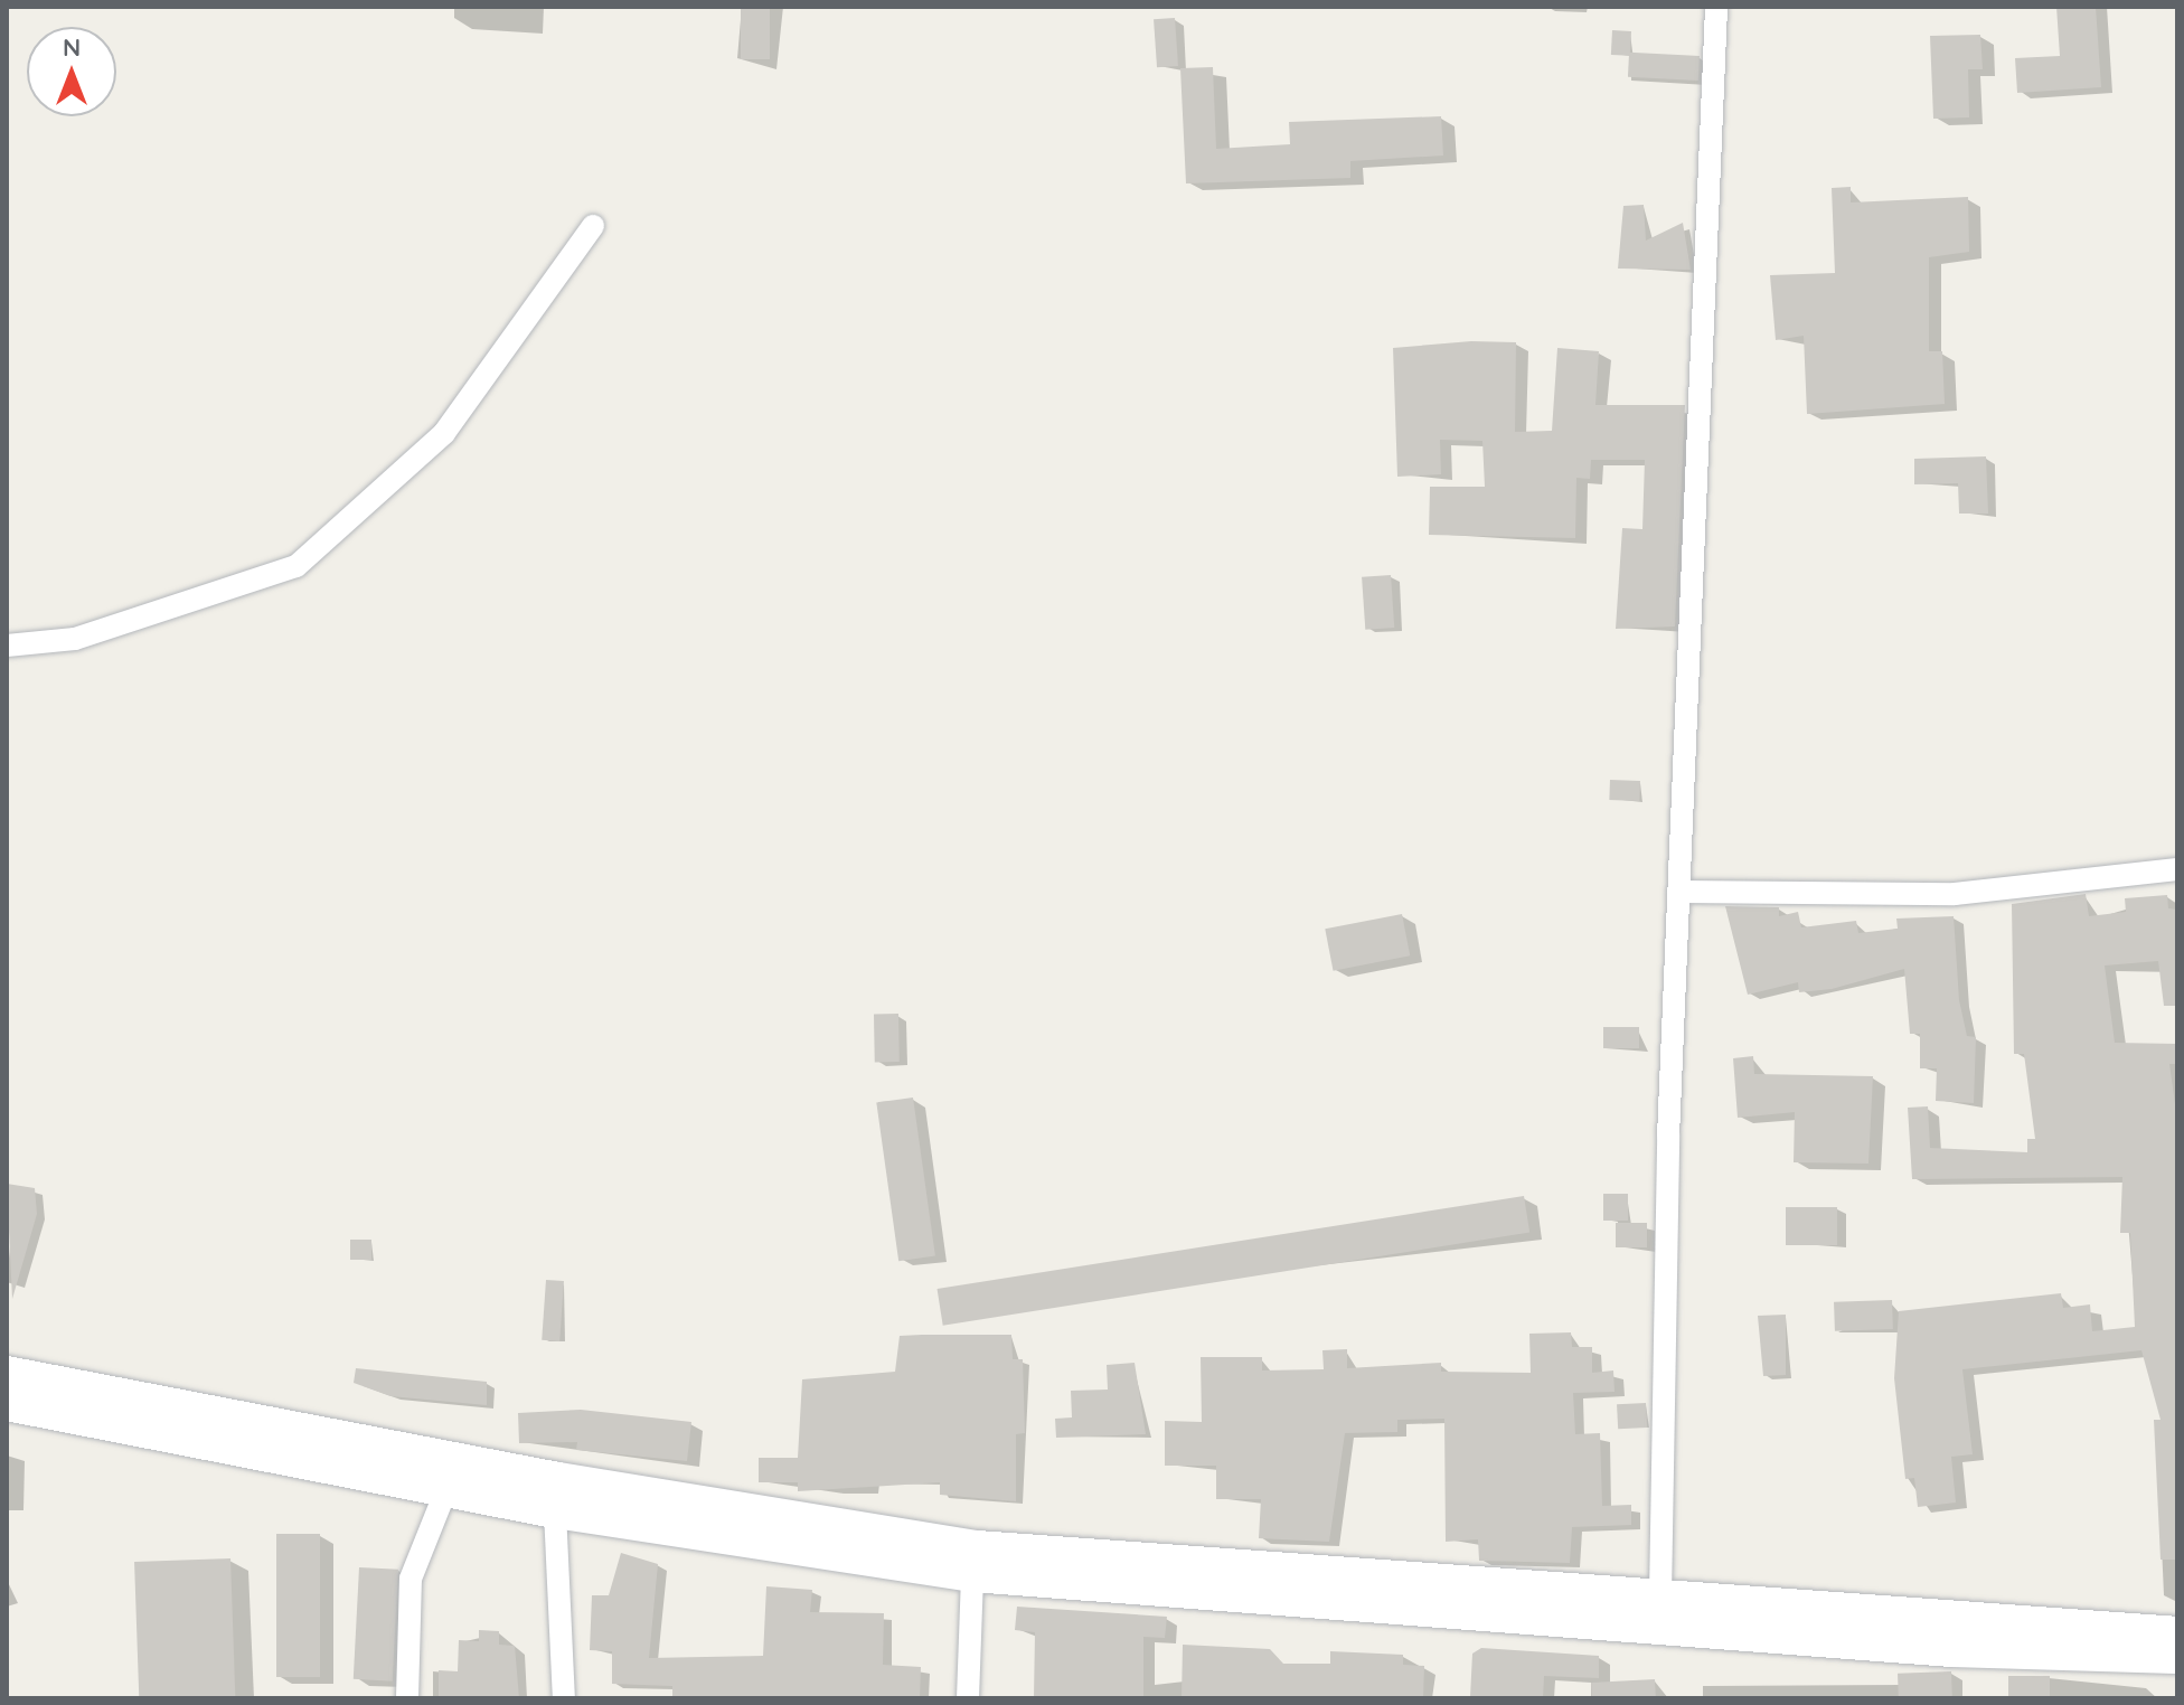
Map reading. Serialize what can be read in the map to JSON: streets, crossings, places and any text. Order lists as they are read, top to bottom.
{
  "north": "top"
}
